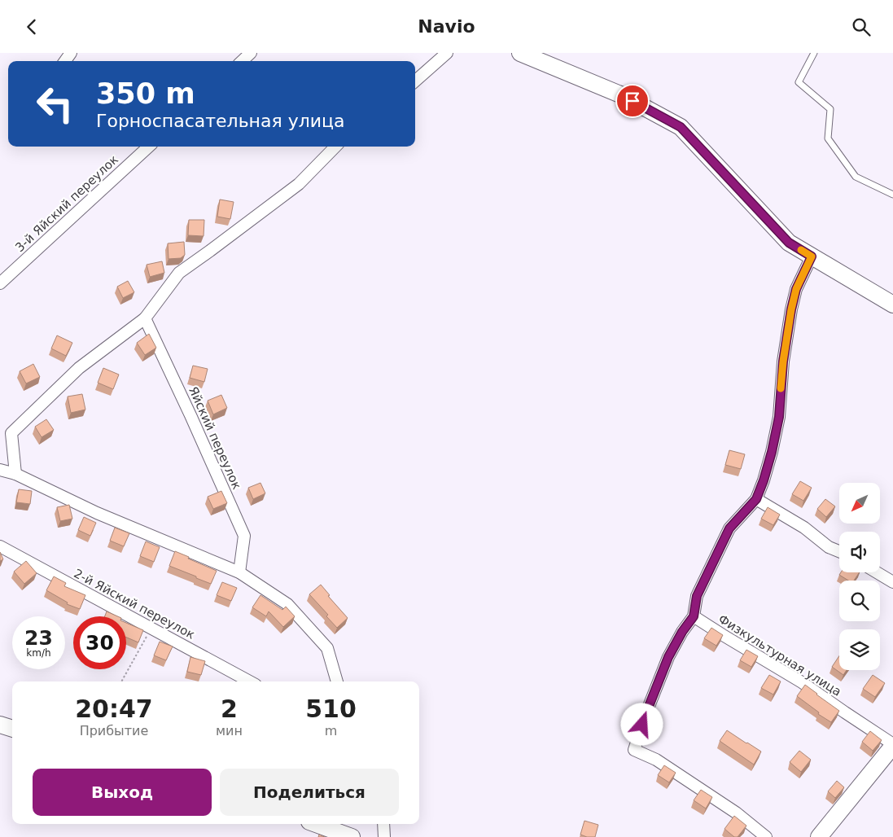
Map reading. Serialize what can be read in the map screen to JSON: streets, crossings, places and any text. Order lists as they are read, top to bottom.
{
  "streets": {
    "street": [
      "3-й Яйский переулок",
      "Яйский переулок",
      "2-й Яйский переулок",
      "Физкультурная улица"
    ]
  },
  "north": "bottom left",
  "page": {
    "header": "Navio",
    "turn": ["350 m", "Горноспасательная улица"],
    "speed": "23 km/h",
    "limit": "30",
    "eta": [
      "20:47",
      "Прибытие",
      "2",
      "мин",
      "510",
      "m"
    ],
    "buttons": ["Выход", "Поделиться"]
  }
}
